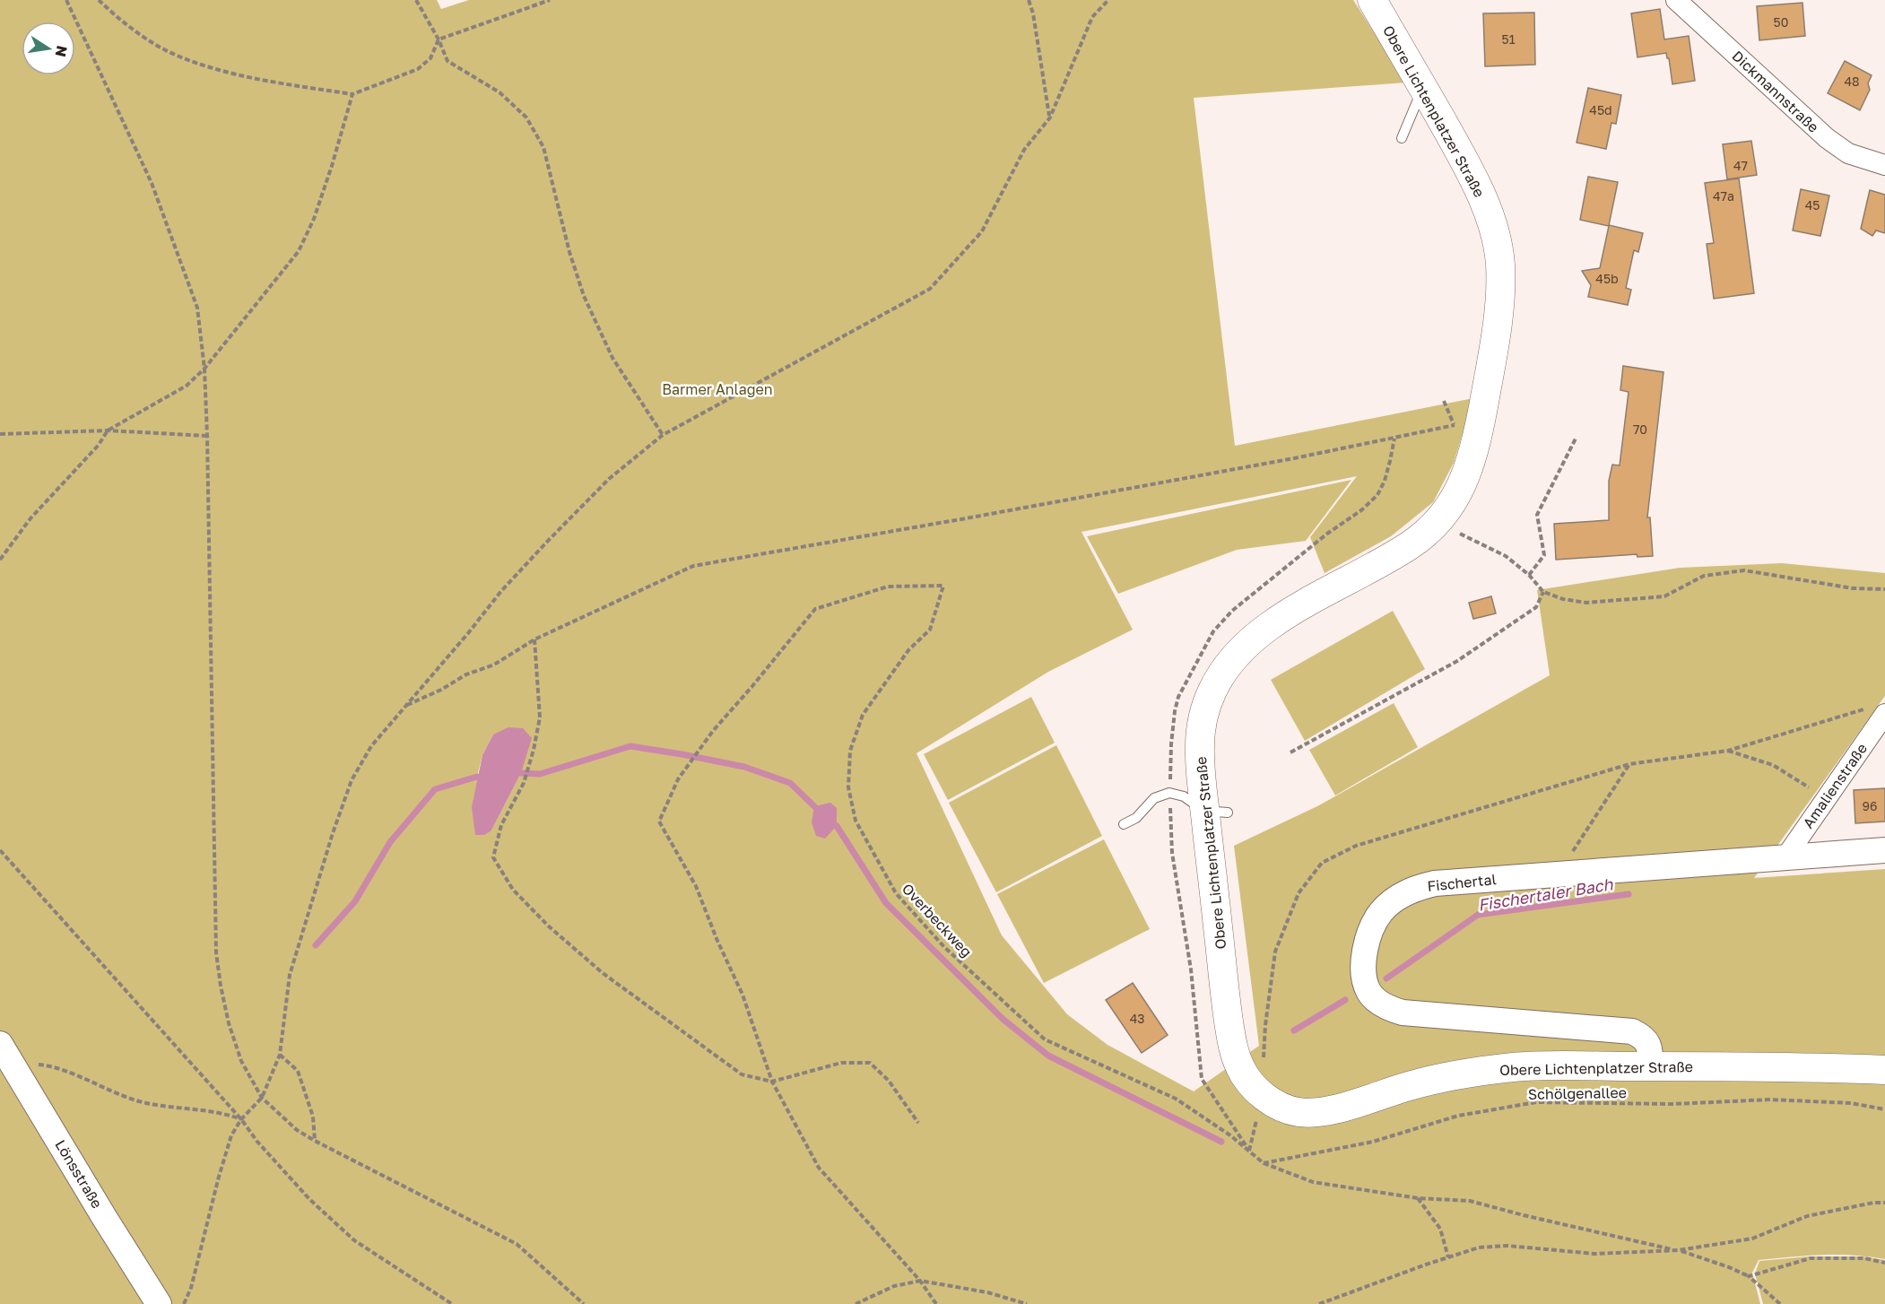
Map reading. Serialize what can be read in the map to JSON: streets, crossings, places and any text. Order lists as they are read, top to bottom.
{
  "streets": {
    "main road": ["Obere Lichtenplatzer Straße"],
    "street": [
      "Dickmannstraße",
      "Amalienstraße",
      "Fischertal",
      "Lönsstraße"
    ],
    "path": ["Overbeckweg", "Schölgenallee"]
  },
  "crossings": [
    ["Obere Lichtenplatzer Straße", "Fischertal"],
    ["Amalienstraße", "Fischertal"]
  ],
  "water": ["Fischertaler Bach"],
  "parks": ["Barmer Anlagen"],
  "house_numbers": [
    "50",
    "51",
    "48",
    "45d",
    "47",
    "47a",
    "45",
    "45b",
    "70",
    "96",
    "43"
  ],
  "north": "right"
}
